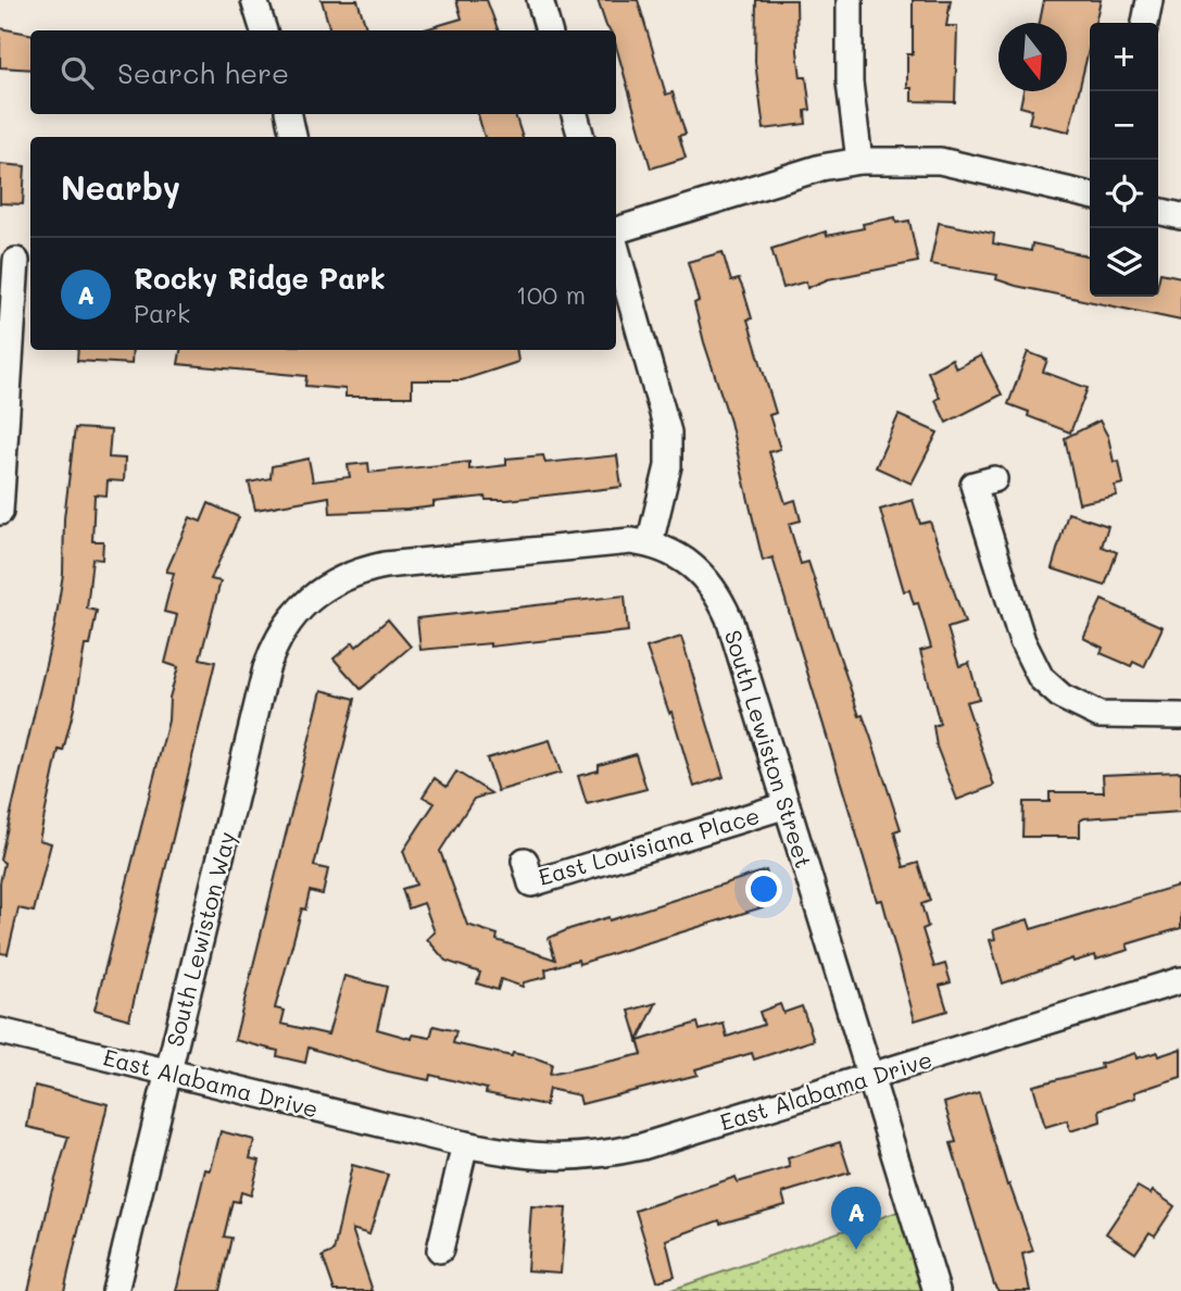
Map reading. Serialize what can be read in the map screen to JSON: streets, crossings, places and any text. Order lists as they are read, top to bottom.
{
  "streets": {
    "street": [
      "South Lewiston Street",
      "East Louisiana Place",
      "South Lewiston Way",
      "East Alabama Drive"
    ]
  },
  "crossings": [
    ["South Lewiston Street", "East Louisiana Place"],
    ["South Lewiston Street", "South Lewiston Way"],
    ["South Lewiston Street", "East Alabama Drive"],
    ["South Lewiston Way", "East Alabama Drive"]
  ],
  "north": "bottom",
  "page": {
    "map_buttons": ["+", "−"],
    "search": "Search here",
    "heading": "Nearby",
    "list": [
      {
        "mark": "A",
        "name": "Rocky Ridge Park",
        "note": "Park",
        "value": "100 m"
      }
    ],
    "pins": "A"
  }
}
